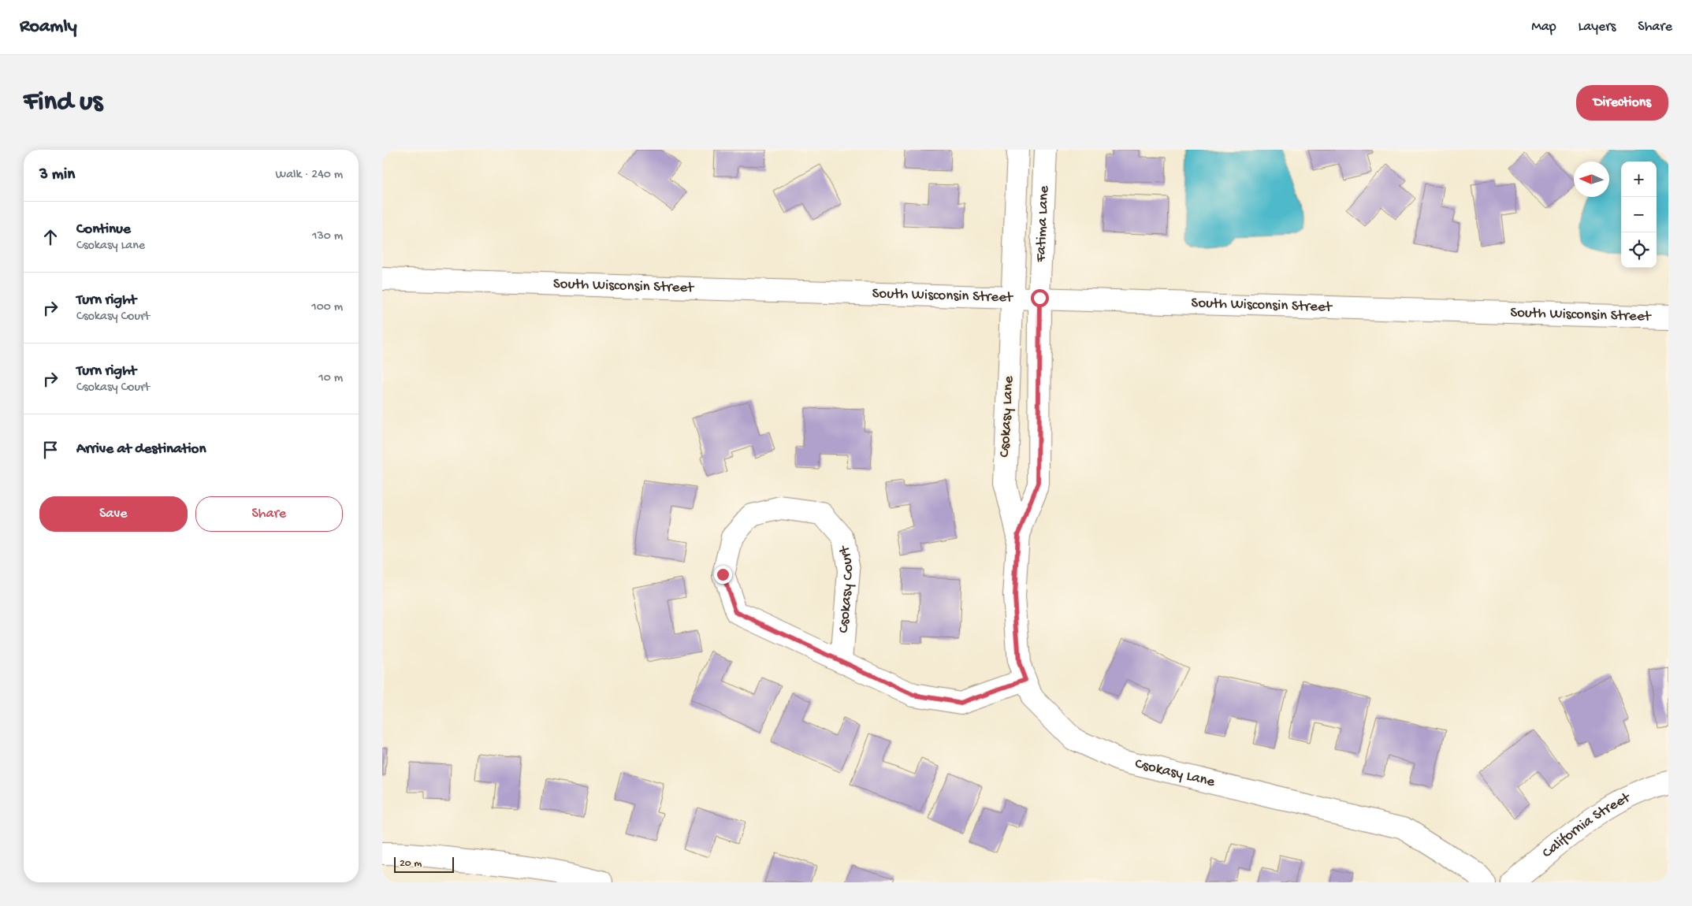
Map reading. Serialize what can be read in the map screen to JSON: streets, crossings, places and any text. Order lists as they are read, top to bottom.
{
  "streets": {
    "street": [
      "Fatima Lane",
      "South Wisconsin Street",
      "Csokasy Lane",
      "Csokasy Court",
      "California Street"
    ]
  },
  "crossings": [
    ["Fatima Lane", "South Wisconsin Street"],
    ["Fatima Lane", "Csokasy Lane"],
    ["South Wisconsin Street", "Csokasy Lane"],
    ["Csokasy Lane", "Csokasy Court"]
  ],
  "scale_bar": "20 m",
  "north": "left",
  "page": {
    "header": "Roamly",
    "nav": ["Map", "Layers", "Share"],
    "buttons": [
      "Directions",
      ["Save", "Share"]
    ],
    "title": "Find us",
    "heading": ["3 min", "Walk · 240 m"],
    "map_buttons": ["+", "−"],
    "list": [
      ["Continue", "Csokasy Lane", "130 m"],
      ["Turn right", "Csokasy Court", "100 m"],
      ["Turn right", "Csokasy Court", "10 m"],
      "Arrive at destination"
    ],
    "scale": "20 m"
  }
}
